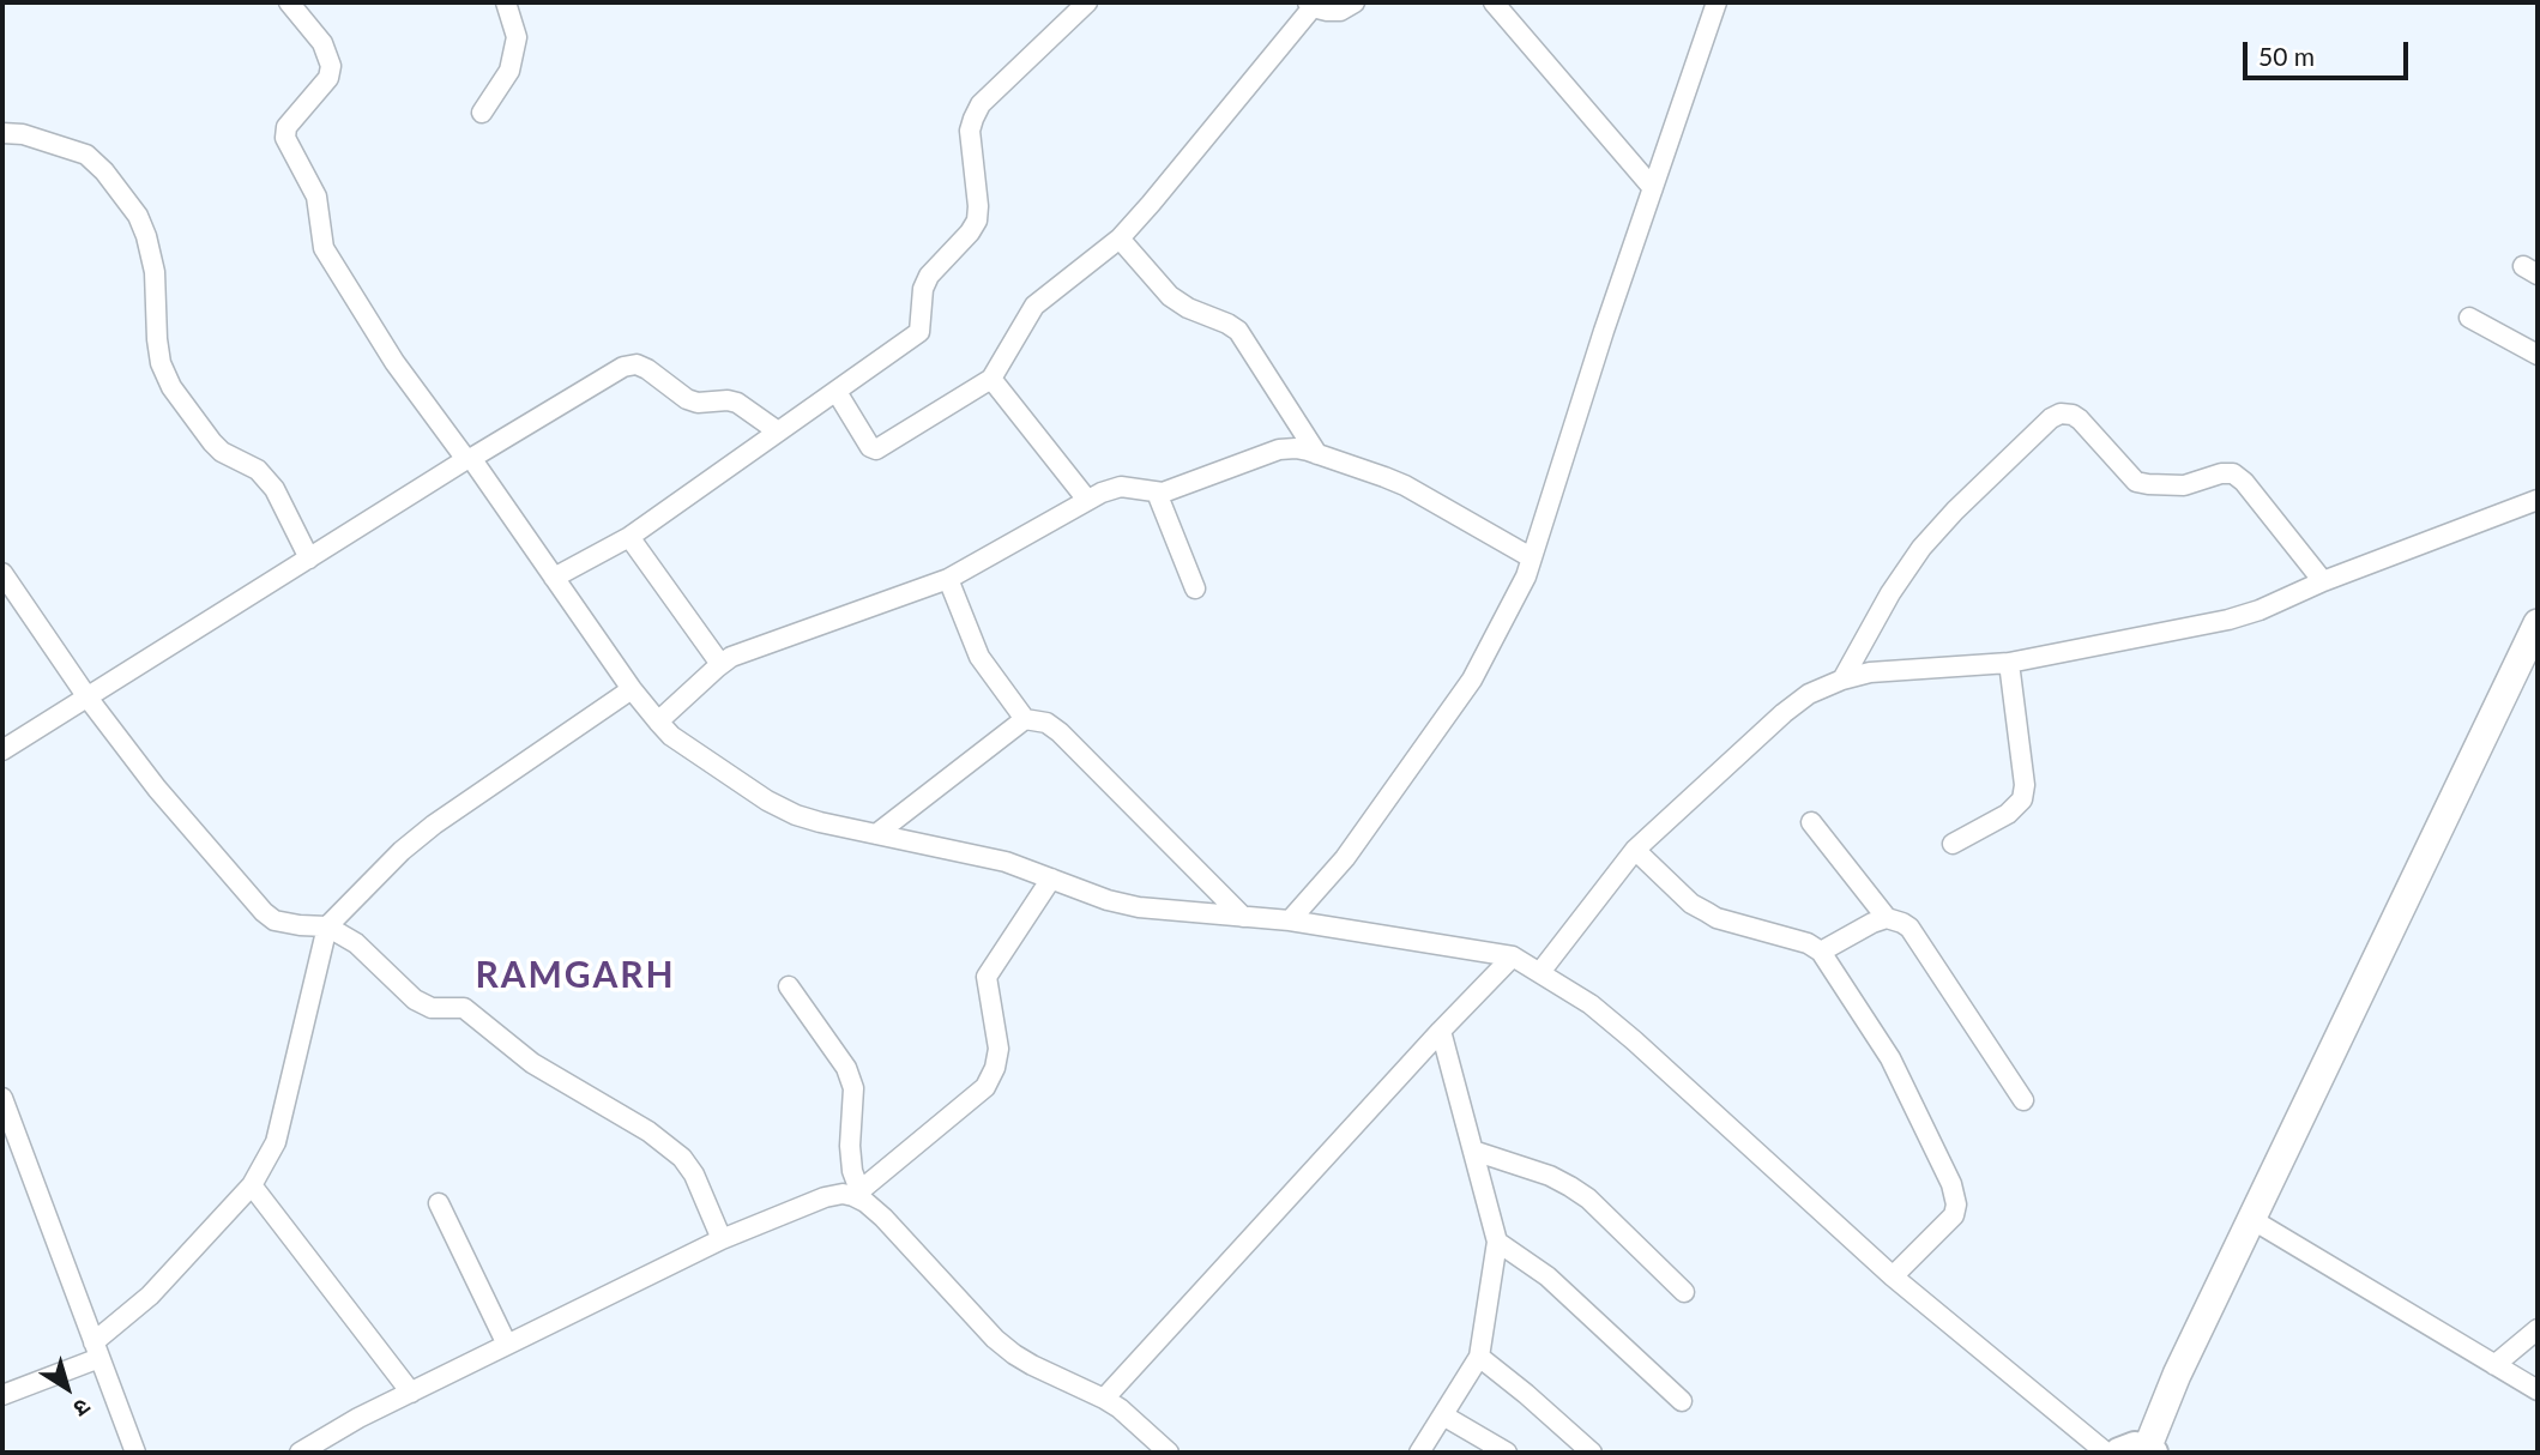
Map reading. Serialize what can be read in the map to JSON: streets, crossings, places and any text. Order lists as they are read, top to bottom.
{
  "districts": ["RAMGARH"],
  "scale_bar": "50 m",
  "north": "bottom right"
}
